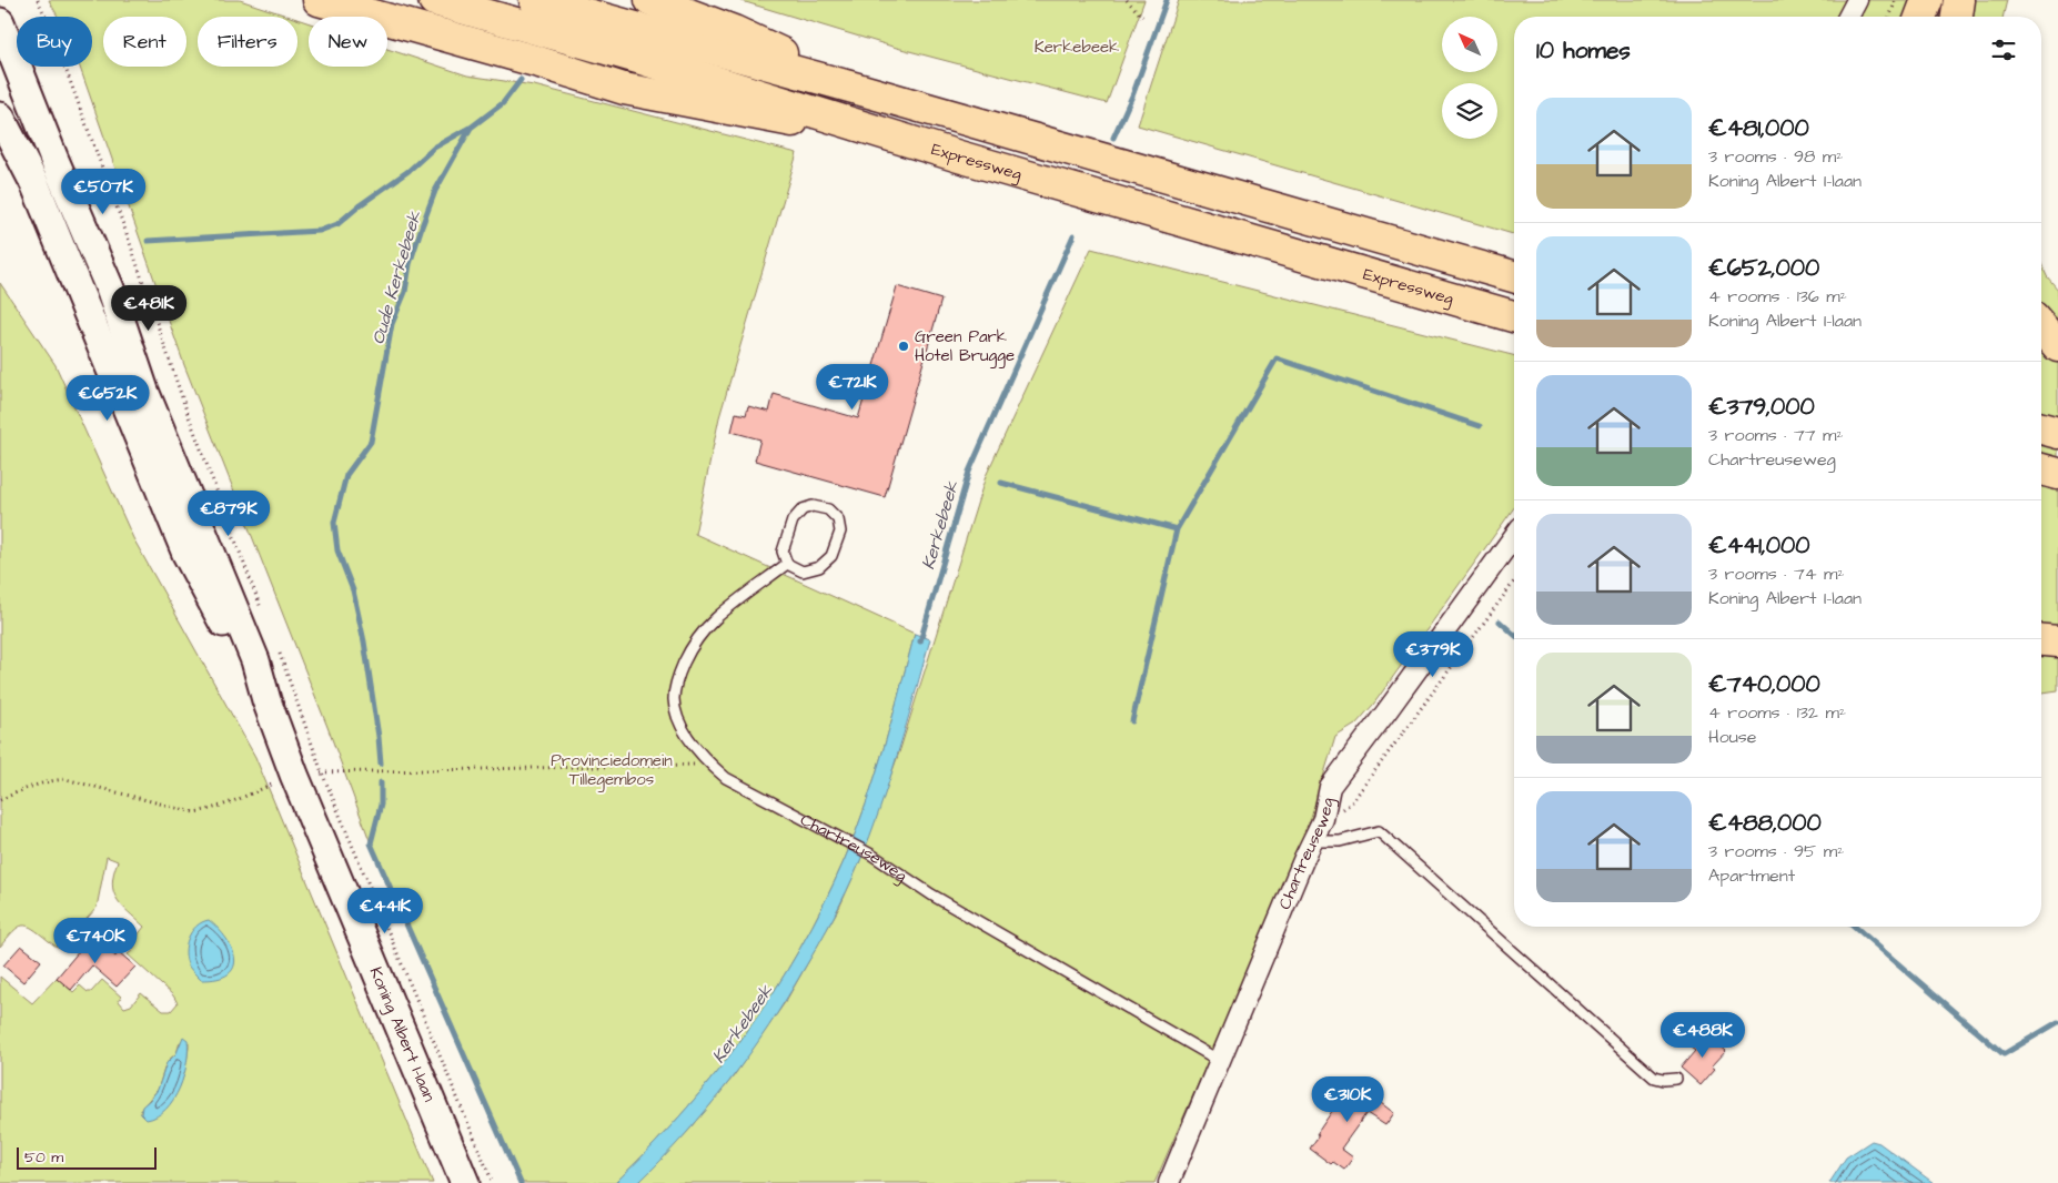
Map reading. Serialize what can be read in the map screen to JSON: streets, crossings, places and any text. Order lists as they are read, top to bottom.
{
  "streets": {
    "highway": ["Expressweg"],
    "main road": ["Koning Albert I-laan"],
    "street": ["Chartreuseweg"]
  },
  "water": ["Oude Kerkebeek", "Kerkebeek"],
  "parks": ["Kerkebeek", "Provinciedomein Tillegembos"],
  "places": ["Green Park Hotel Brugge"],
  "scale_bar": "50 m",
  "north": "top left",
  "page": {
    "chip": [
      "Buy",
      "Rent",
      "Filters",
      "New"
    ],
    "heading": "10 homes",
    "list": [
      {
        "name": "€481,000",
        "note": "3 rooms · 98 m² · Koning Albert I-laan"
      },
      {
        "name": "€652,000",
        "note": "4 rooms · 136 m² · Koning Albert I-laan"
      },
      {
        "name": "€379,000",
        "note": "3 rooms · 77 m² · Chartreuseweg"
      },
      {
        "name": "€441,000",
        "note": "3 rooms · 74 m² · Koning Albert I-laan"
      },
      {
        "name": "€740,000",
        "note": "4 rooms · 132 m² · House"
      },
      {
        "name": "€488,000",
        "note": "3 rooms · 95 m² · Apartment"
      }
    ],
    "price": [
      "€507K",
      "€481K",
      "€721K",
      "€652K",
      "€879K",
      "€379K",
      "€441K",
      "€740K",
      "€488K",
      "€310K"
    ],
    "scale": "50 m"
  }
}
